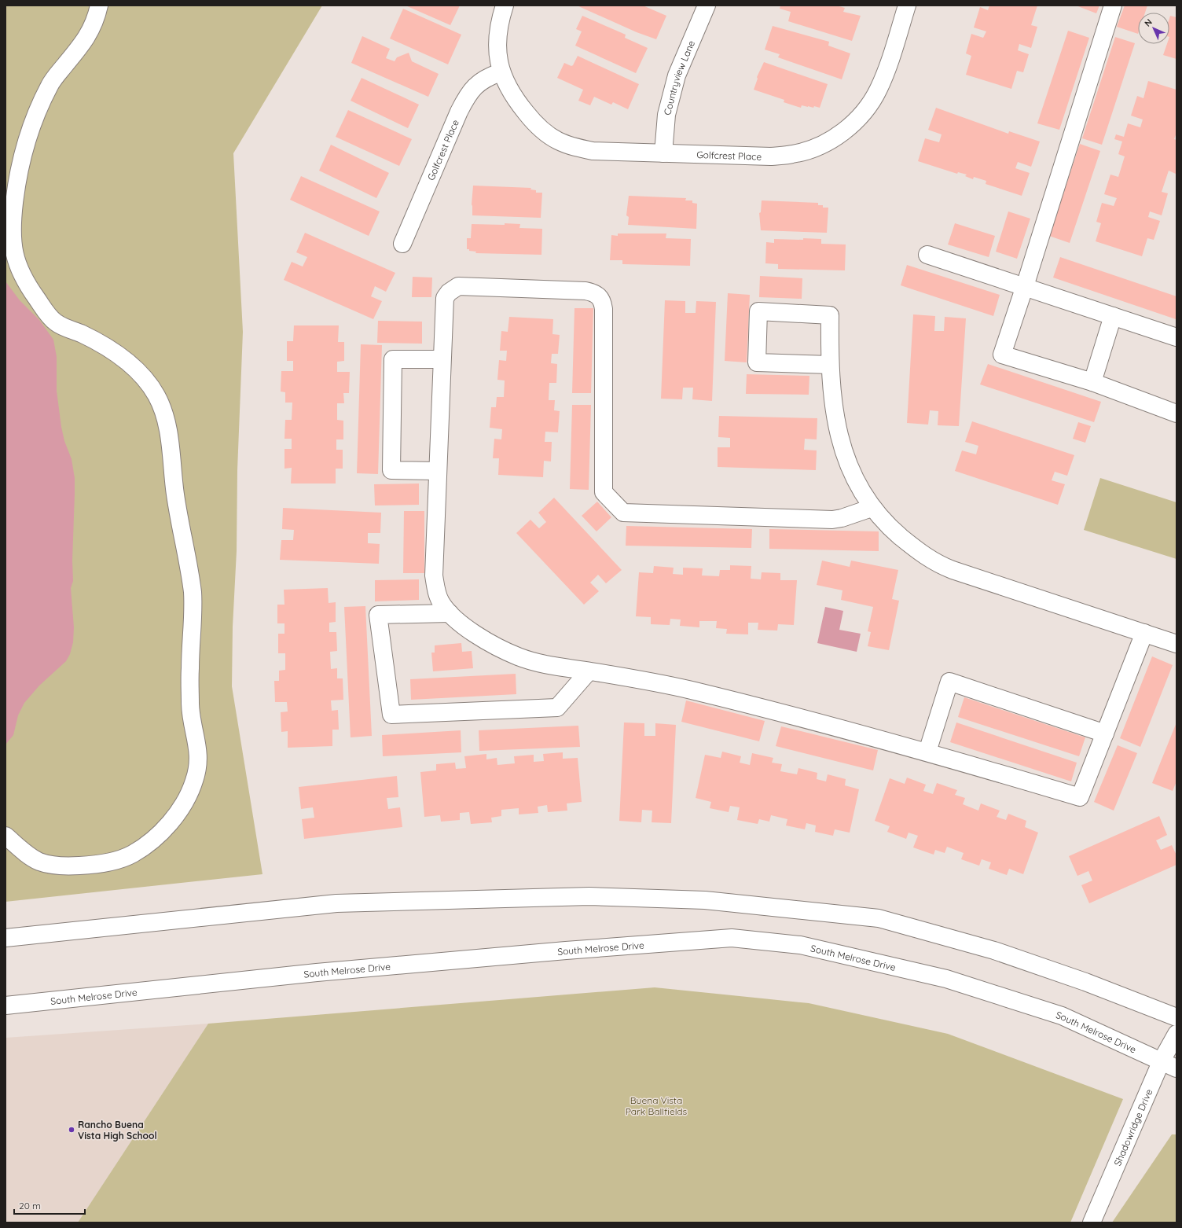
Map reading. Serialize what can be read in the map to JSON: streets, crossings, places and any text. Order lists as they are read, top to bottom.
{
  "streets": {
    "main road": [
      "Countryview Lane",
      "Golfcrest Place",
      "South Melrose Drive",
      "Shadowridge Drive"
    ]
  },
  "crossings": [
    ["Countryview Lane", "Golfcrest Place"],
    ["South Melrose Drive", "Shadowridge Drive"]
  ],
  "parks": ["Buena Vista Park Ballfields"],
  "places": ["Rancho Buena Vista High School"],
  "scale_bar": "20 m",
  "north": "top left"
}
